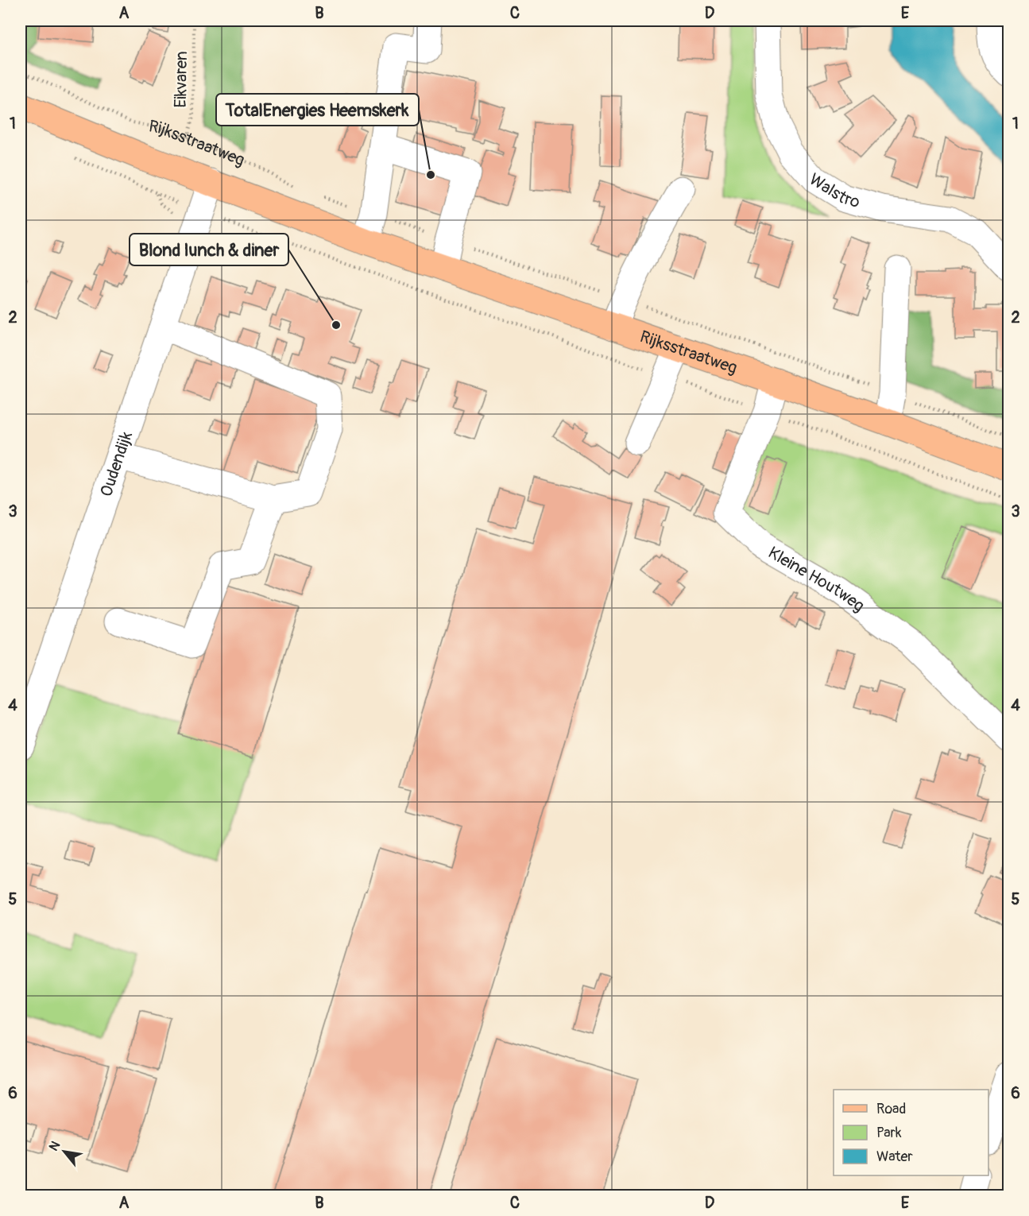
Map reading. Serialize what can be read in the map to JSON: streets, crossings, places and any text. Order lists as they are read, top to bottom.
{
  "streets": {
    "main road": ["Rijksstraatweg"],
    "street": ["Walstro", "Oudendijk", "Kleine Houtweg"],
    "path": ["Eikvaren"]
  },
  "crossings": [
    ["Eikvaren", "Rijksstraatweg"],
    ["Rijksstraatweg", "Oudendijk"],
    ["Rijksstraatweg", "Kleine Houtweg"]
  ],
  "places": ["TotalEnergies Heemskerk", "Blond lunch & diner"],
  "legend": ["Road", "Park", "Water"],
  "north": "top left",
  "grid": {
    "columns": [
      "A",
      "B",
      "C",
      "D",
      "E"
    ],
    "rows": [
      "1",
      "2",
      "3",
      "4",
      "5",
      "6"
    ]
  }
}
